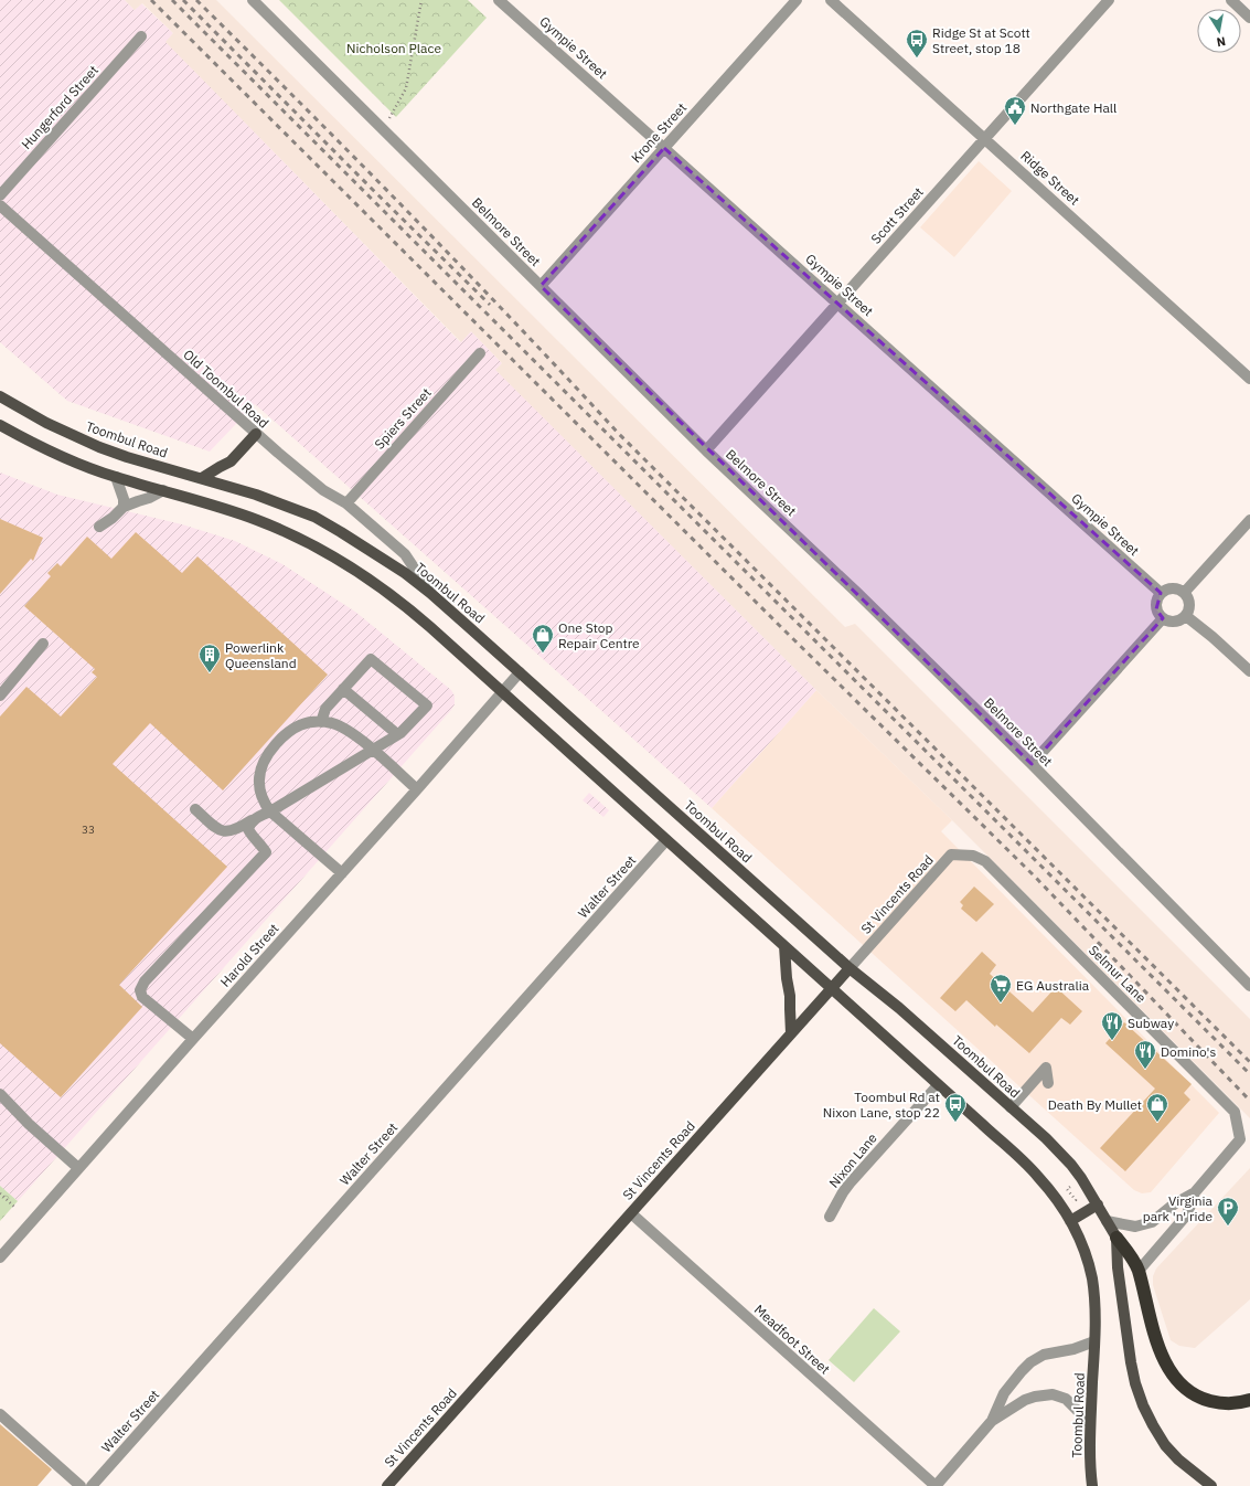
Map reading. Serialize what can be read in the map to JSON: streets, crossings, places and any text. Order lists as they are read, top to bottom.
{
  "streets": {
    "main road": ["Toombul Road", "St Vincents Road"],
    "street": [
      "Gympie Street",
      "Hungerford Street",
      "Krone Street",
      "Ridge Street",
      "Scott Street",
      "Belmore Street",
      "Old Toombul Road",
      "Spiers Street",
      "Walter Street",
      "Harold Street",
      "Selmur Lane",
      "Nixon Lane",
      "Meadfoot Street"
    ]
  },
  "crossings": [
    ["Gympie Street", "Krone Street"],
    ["Gympie Street", "Scott Street"],
    ["Krone Street", "Belmore Street"],
    ["Ridge Street", "Scott Street"],
    ["Scott Street", "Belmore Street"],
    ["Old Toombul Road", "Spiers Street"],
    ["Old Toombul Road", "Toombul Road"],
    ["Toombul Road", "Walter Street"],
    ["Toombul Road", "St Vincents Road"],
    ["Toombul Road", "Harold Street"],
    ["Toombul Road", "Nixon Lane"],
    ["St Vincents Road", "Selmur Lane"],
    ["St Vincents Road", "Meadfoot Street"]
  ],
  "parks": ["Nicholson Place"],
  "places": {
    "bus stop": ["Ridge St at Scott Street, stop 18", "Toombul Rd at Nixon Lane, stop 22"],
    "public building": ["Northgate Hall"],
    "shop": ["One Stop Repair Centre", "Death By Mullet"],
    "building": ["Powerlink Queensland"],
    "supermarket": ["EG Australia"],
    "restaurant": ["Subway", "Domino's"],
    "parking": ["Virginia park 'n' ride"]
  },
  "house_numbers": ["33"],
  "north": "bottom"
}
